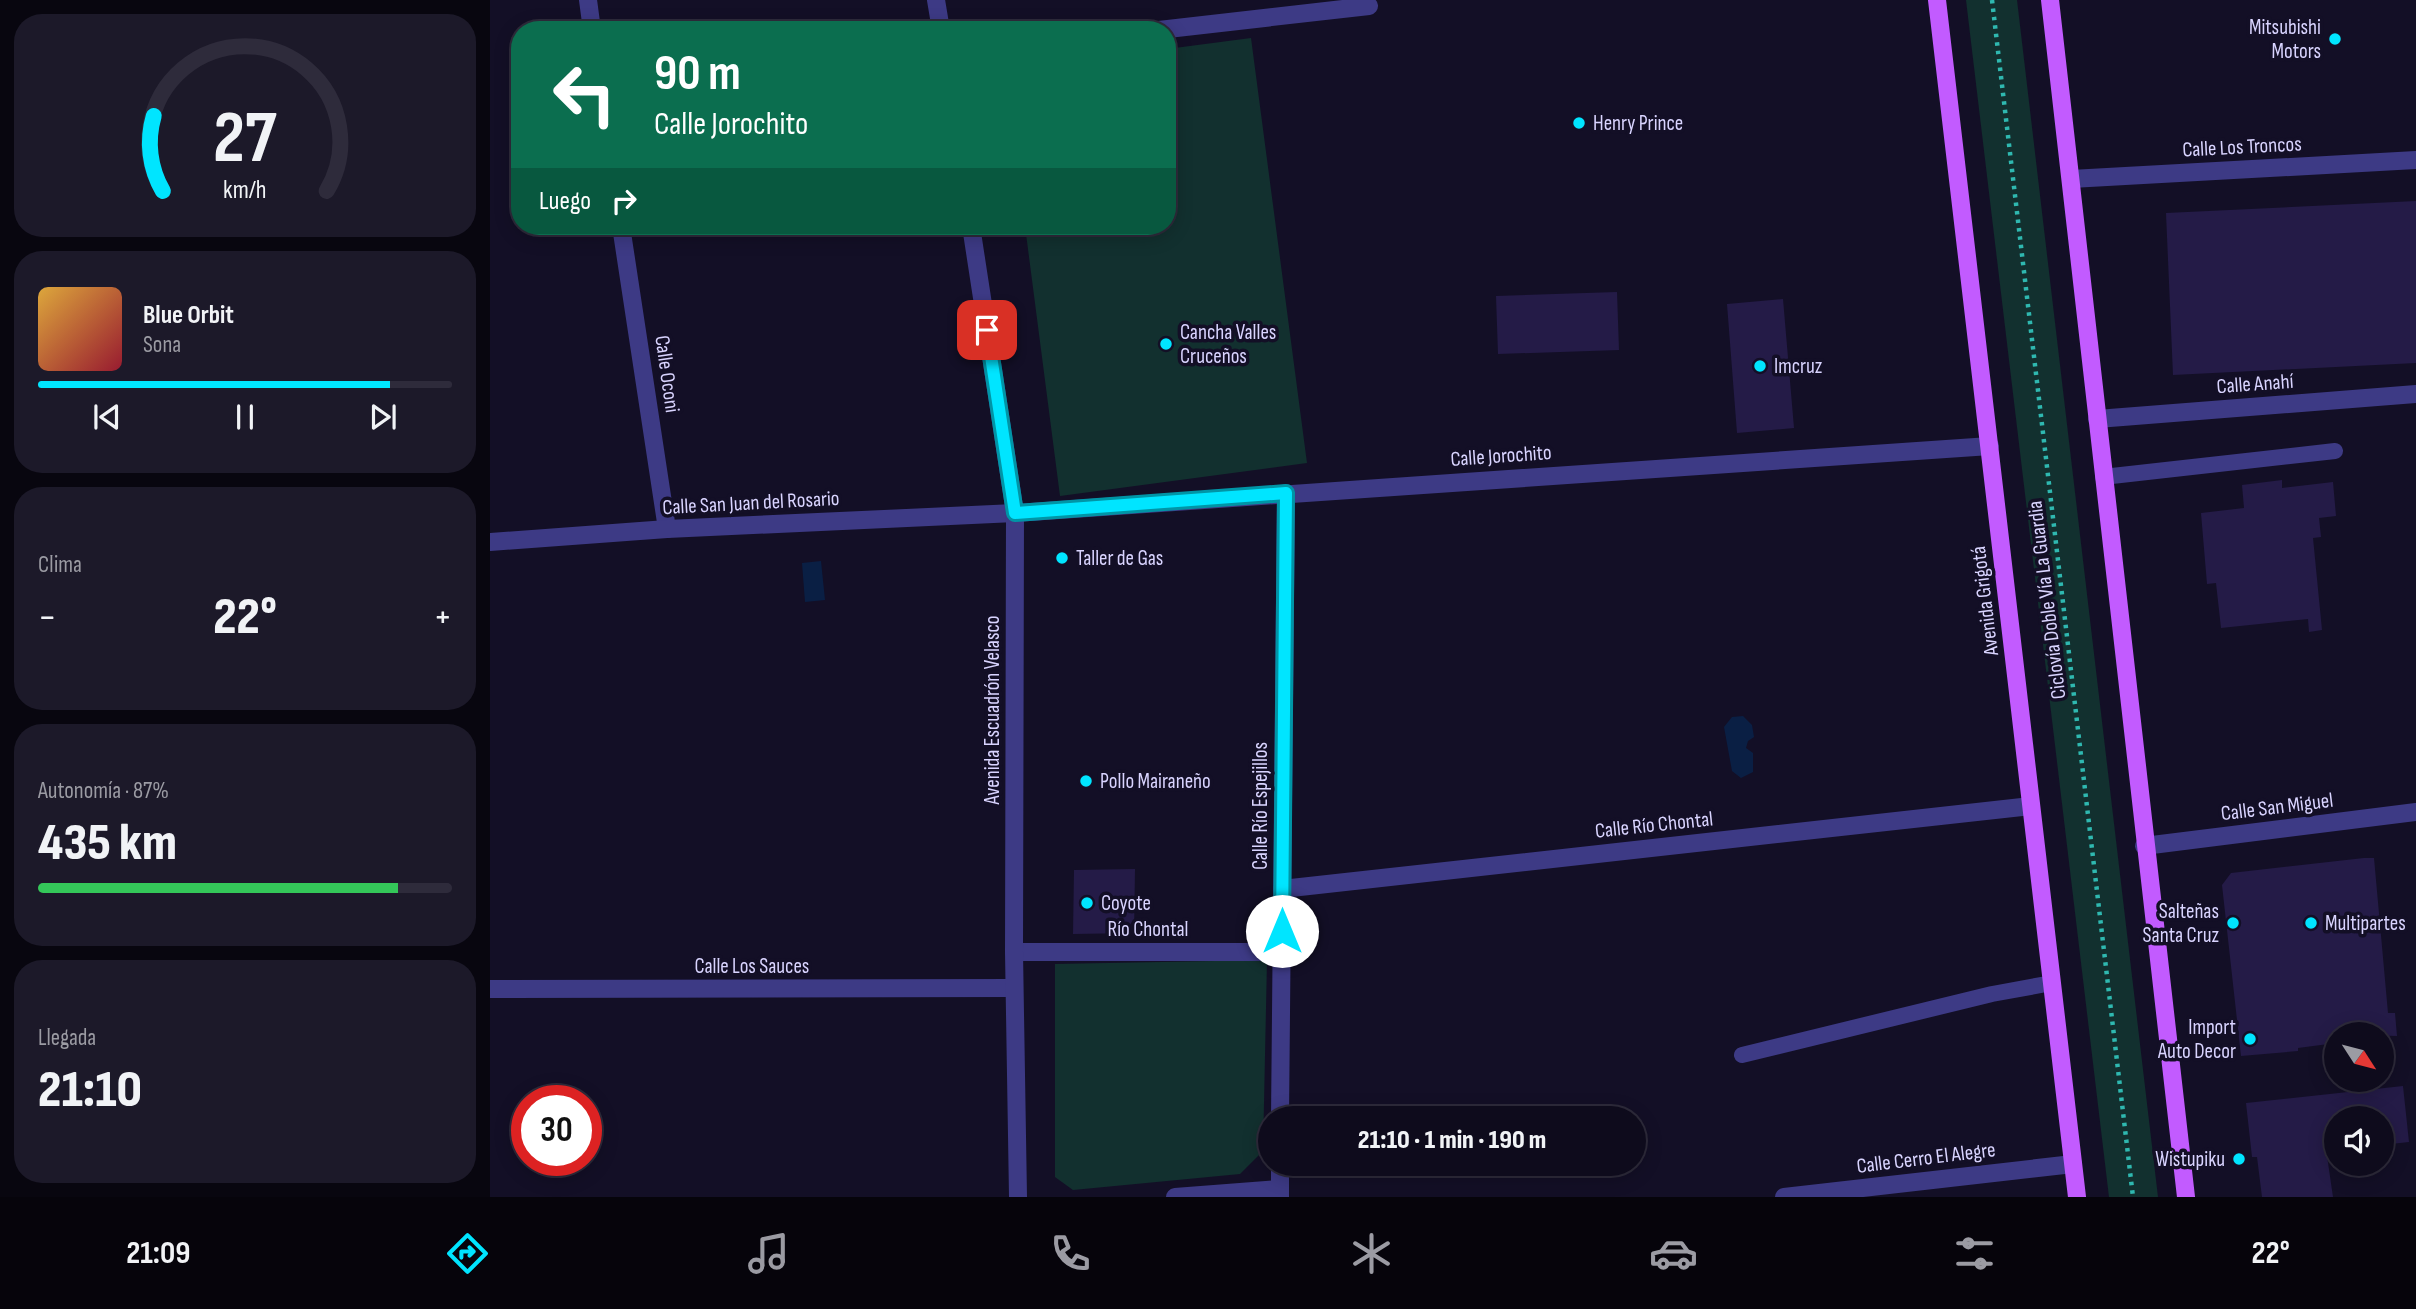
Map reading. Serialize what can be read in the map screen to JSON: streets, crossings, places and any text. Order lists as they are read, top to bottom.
{
  "streets": {
    "main road": ["Avenida Grigotá"],
    "street": [
      "Calle Los Troncos",
      "Calle Oconi",
      "Calle Anahí",
      "Calle Jorochito",
      "Calle San Juan del Rosario",
      "Avenida Escuadrón Velasco",
      "Calle Río Espejillos",
      "Calle San Miguel",
      "Calle Río Chontal",
      "Río Chontal",
      "Calle Los Sauces",
      "Calle Cerro El Alegre"
    ],
    "path": ["Ciclovía Doble Vía La Guardia"]
  },
  "crossings": [
    ["Calle Oconi", "Calle San Juan del Rosario"],
    ["Calle Jorochito", "Calle San Juan del Rosario"],
    ["Calle Jorochito", "Avenida Grigotá"],
    ["Calle Jorochito", "Avenida Escuadrón Velasco"],
    ["Calle Jorochito", "Calle Río Espejillos"],
    ["Calle San Juan del Rosario", "Avenida Escuadrón Velasco"],
    ["Avenida Grigotá", "Calle Río Chontal"],
    ["Avenida Grigotá", "Calle Cerro El Alegre"],
    ["Avenida Escuadrón Velasco", "Río Chontal"],
    ["Avenida Escuadrón Velasco", "Calle Los Sauces"],
    ["Calle Río Espejillos", "Calle Río Chontal"],
    ["Calle Río Espejillos", "Río Chontal"]
  ],
  "places": [
    "Mitsubishi Motors",
    "Henry Prince",
    "Cancha Valles Cruceños",
    "Imcruz",
    "Taller de Gas",
    "Pollo Mairaneño",
    "Coyote",
    "Salteñas Santa Cruz",
    "Multipartes",
    "Import Auto Decor",
    "Wistupiku"
  ],
  "north": "bottom right",
  "page": {
    "turn": ["90 m", "Calle Jorochito"],
    "then": "Luego",
    "song": ["Blue Orbit", "Sona"],
    "tile": [
      "Clima",
      ["Autonomía · 87%", "435 km"],
      ["Llegada", "21:10"]
    ],
    "heat": ["−", "22°", "+"],
    "limit": "30",
    "trip": "21:10 · 1 min · 190 m",
    "tabs": ["21:09", "22°"],
    "gauge": ["27", "km/h"]
  }
}
